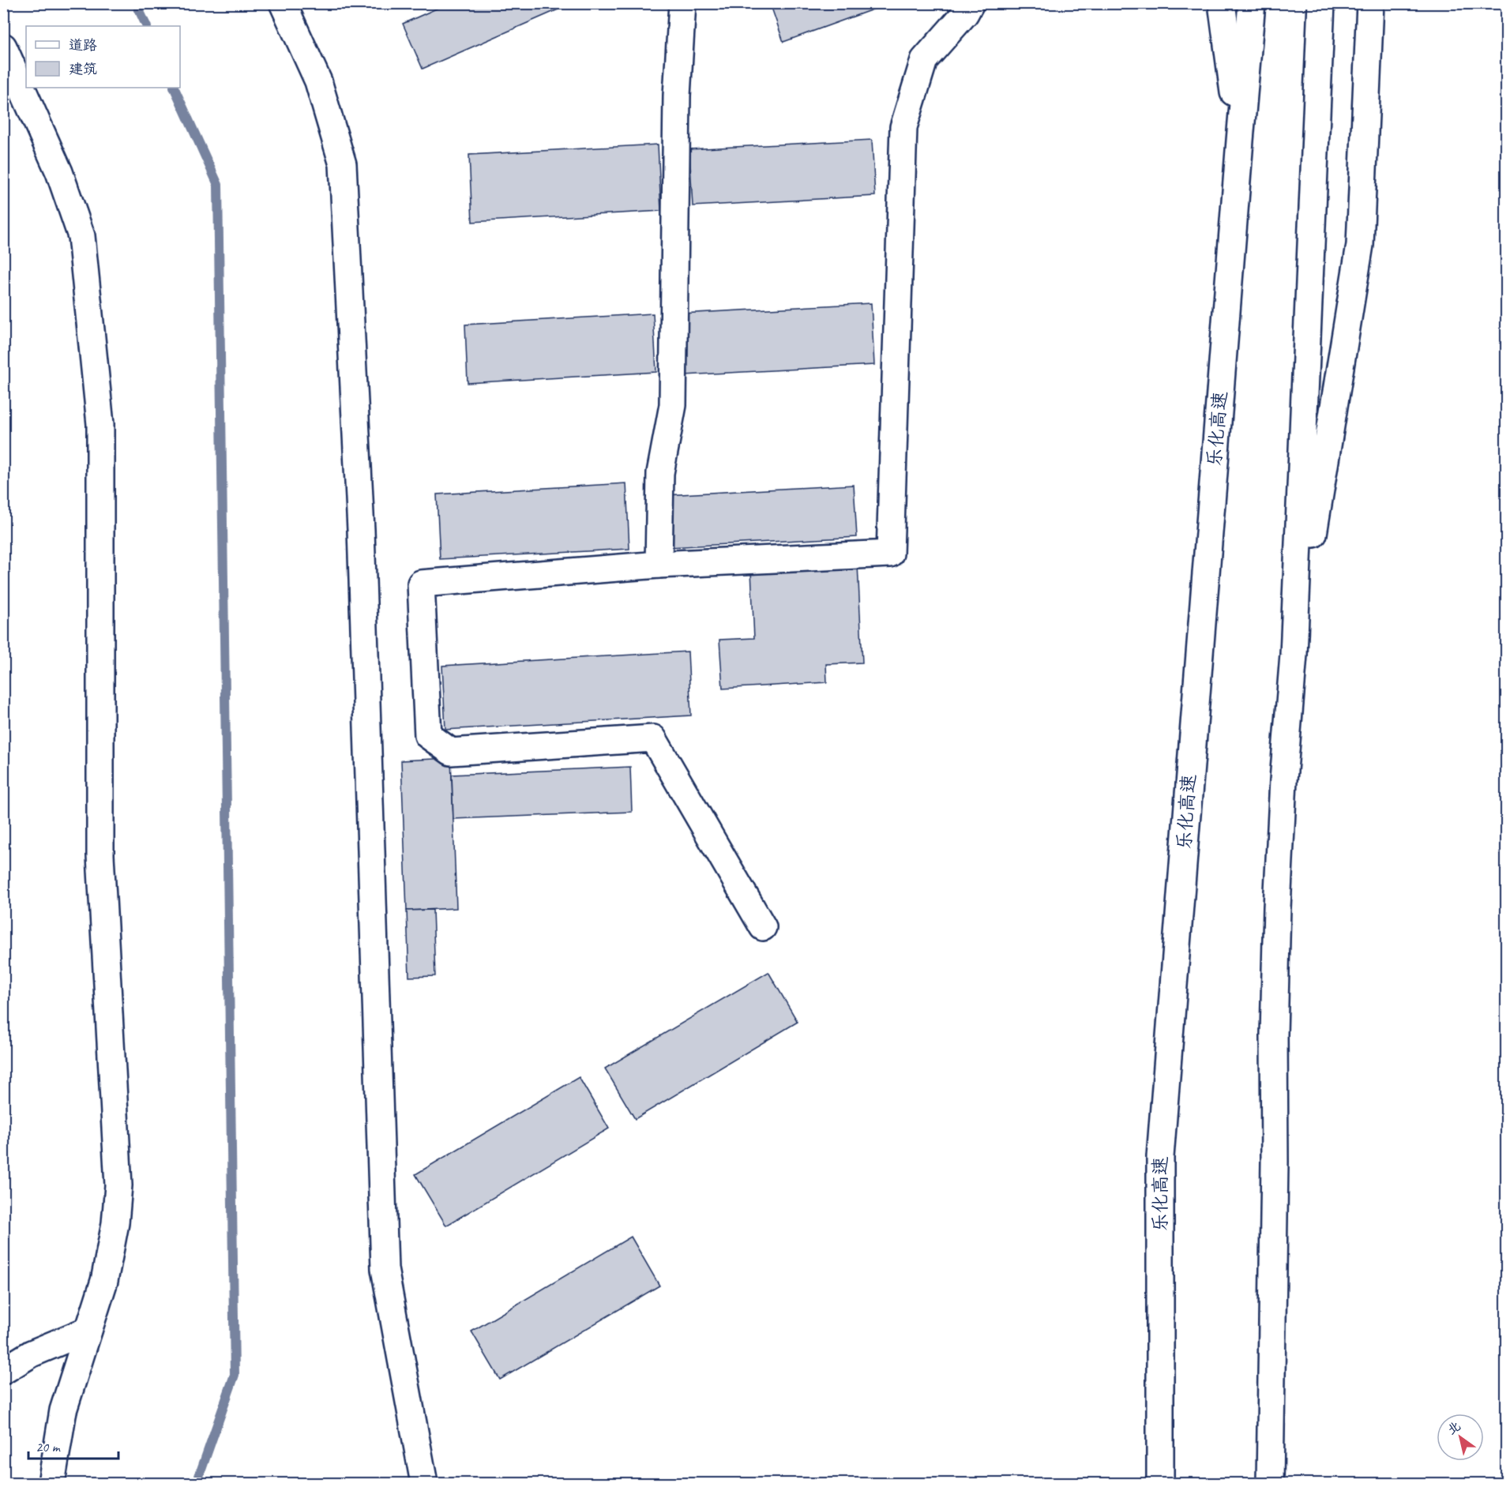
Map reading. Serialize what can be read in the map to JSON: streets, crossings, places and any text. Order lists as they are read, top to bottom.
{
  "streets": {
    "main road": ["乐化高速"]
  },
  "legend": ["道路", "建筑"],
  "scale_bar": "20 m",
  "north": "top left"
}
